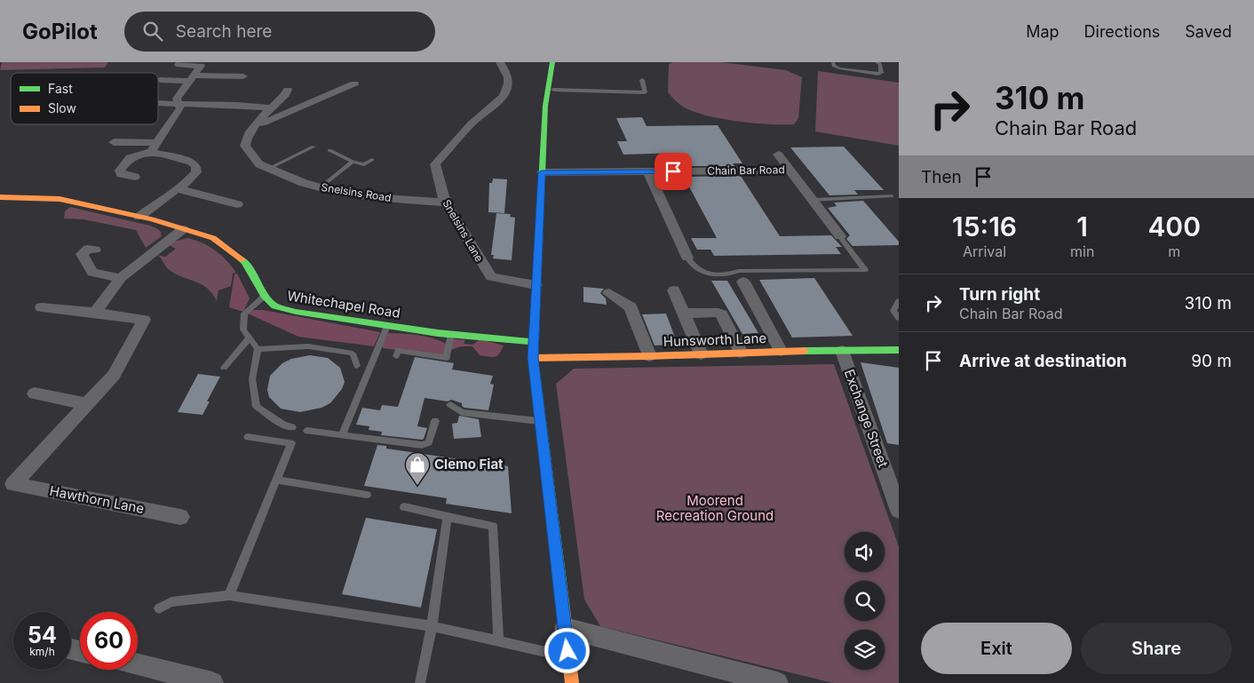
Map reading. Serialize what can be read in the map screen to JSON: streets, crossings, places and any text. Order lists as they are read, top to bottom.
{
  "streets": {
    "main road": ["Whitechapel Road", "Hunsworth Lane"],
    "street": [
      "Chain Bar Road",
      "Snelsins Road",
      "Snelsins Lane",
      "Exchange Street",
      "Hawthorn Lane"
    ]
  },
  "crossings": [
    ["Snelsins Road", "Snelsins Lane"],
    ["Hunsworth Lane", "Exchange Street"]
  ],
  "parks": ["Moorend Recreation Ground"],
  "places": {
    "shop": ["Clemo Fiat"]
  },
  "legend": ["Fast", "Slow"],
  "page": {
    "header": "GoPilot",
    "search": "Search here",
    "nav": ["Map", "Directions", "Saved"],
    "turn": ["310 m", "Chain Bar Road"],
    "then": "Then",
    "eta": [
      "15:16",
      "Arrival",
      "1",
      "min",
      "400",
      "m"
    ],
    "list": [
      {
        "name": "Turn right",
        "note": "Chain Bar Road",
        "value": "310 m"
      },
      {
        "name": "Arrive at destination",
        "value": "90 m"
      }
    ],
    "speed": "54 km/h",
    "limit": "60",
    "buttons": ["Exit", "Share"]
  }
}
